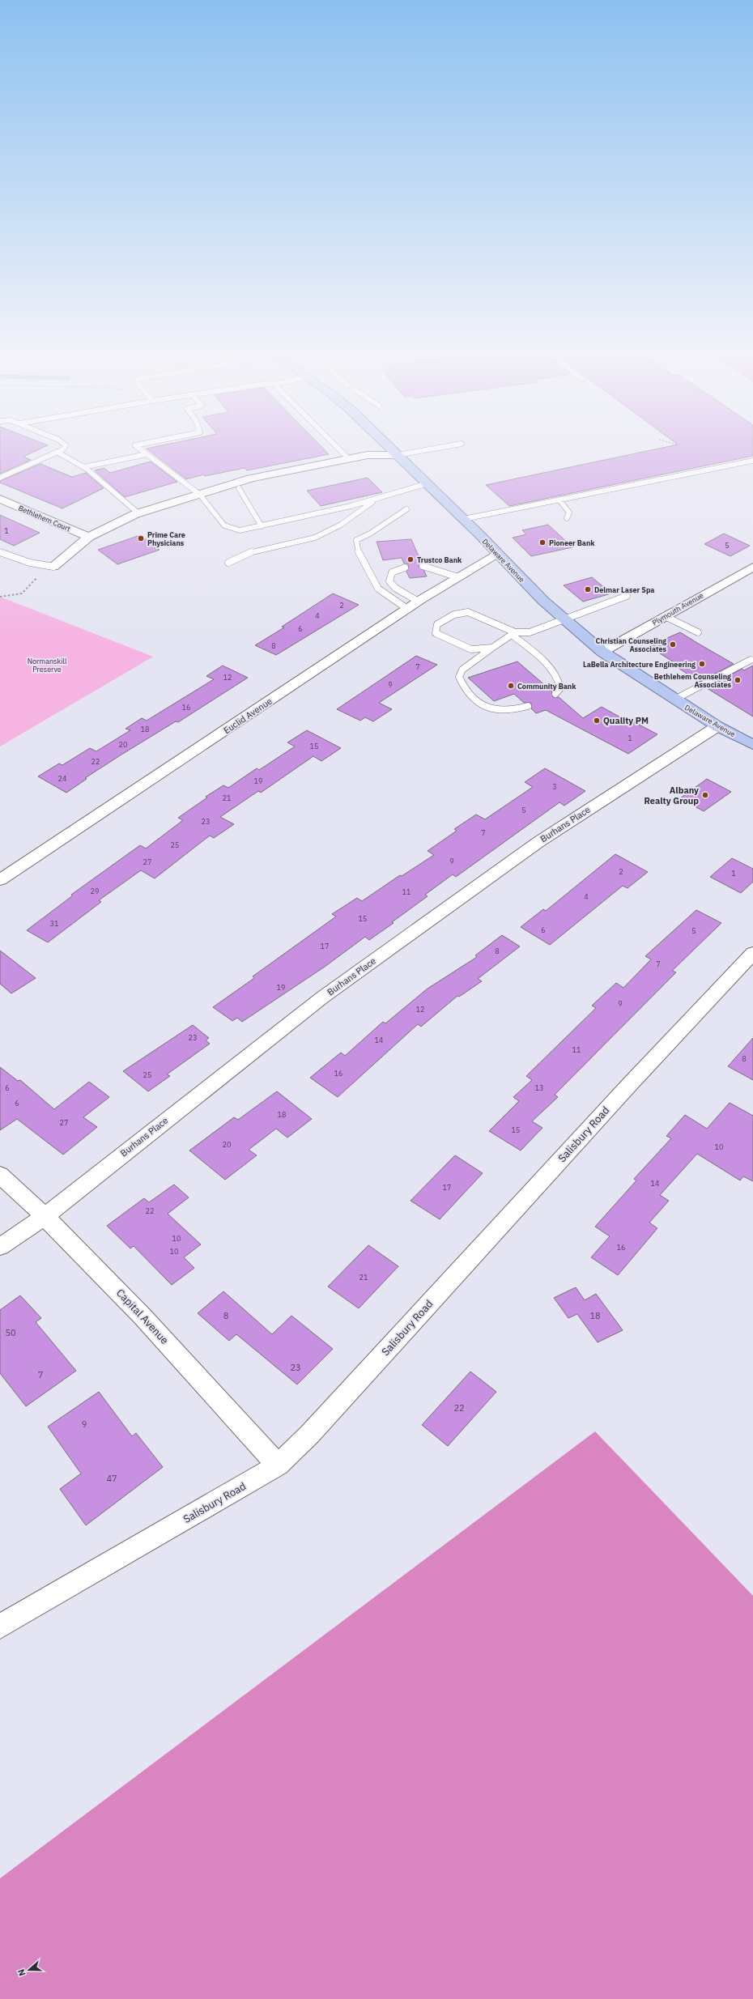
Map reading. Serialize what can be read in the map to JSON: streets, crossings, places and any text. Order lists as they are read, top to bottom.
{
  "streets": {
    "main road": ["Delaware Avenue"],
    "street": [
      "Bethlehem Court",
      "Plymouth Avenue",
      "Euclid Avenue",
      "Burhans Place",
      "Salisbury Road",
      "Capital Avenue"
    ]
  },
  "crossings": [
    ["Delaware Avenue", "Plymouth Avenue"],
    ["Delaware Avenue", "Euclid Avenue"],
    ["Delaware Avenue", "Burhans Place"],
    ["Burhans Place", "Capital Avenue"],
    ["Salisbury Road", "Capital Avenue"]
  ],
  "parks": ["Normanskill Preserve"],
  "places": [
    "Prime Care Physicians",
    "Pioneer Bank",
    "Trustco Bank",
    "Delmar Laser Spa",
    "Christian Counseling Associates",
    "LaBella Architecture Engineering",
    "Bethlehem Counseling Associates",
    "Community Bank",
    "Quality PM",
    "Albany Realty Group"
  ],
  "house_numbers": [
    "1",
    "5",
    "2",
    "4",
    "6",
    "8",
    "7",
    "12",
    "9",
    "16",
    "18",
    "1",
    "20",
    "15",
    "22",
    "24",
    "19",
    "3",
    "21",
    "5",
    "23",
    "7",
    "25",
    "9",
    "27",
    "2",
    "1",
    "29",
    "11",
    "4",
    "15",
    "31",
    "6",
    "5",
    "17",
    "8",
    "7",
    "19",
    "9",
    "12",
    "23",
    "14",
    "11",
    "8",
    "16",
    "25",
    "6",
    "13",
    "6",
    "18",
    "27",
    "15",
    "20",
    "10",
    "14",
    "17",
    "22",
    "10",
    "16",
    "10",
    "21",
    "8",
    "18",
    "50",
    "23",
    "7",
    "22",
    "9",
    "47"
  ],
  "north": "left"
}
